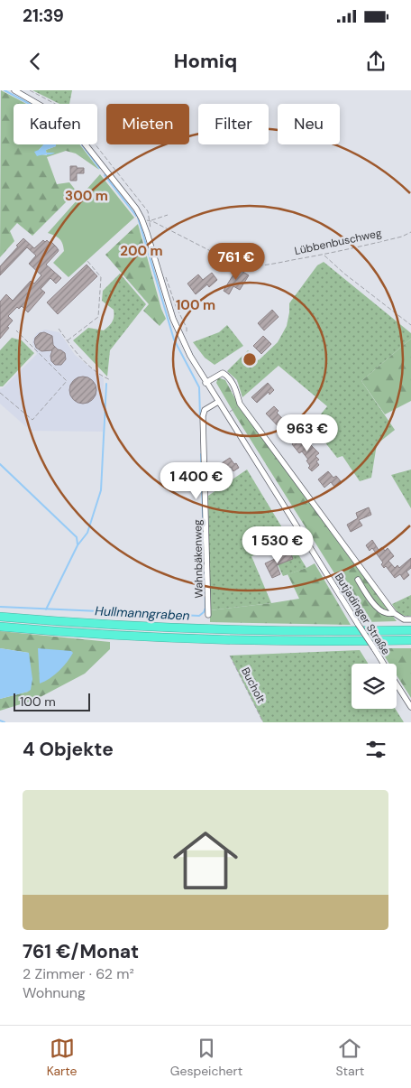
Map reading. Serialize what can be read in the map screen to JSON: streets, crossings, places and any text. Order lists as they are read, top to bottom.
{
  "streets": {
    "street": ["Wahnbäkenweg", "Butjadinger Straße"],
    "path": ["Lübbenbuschweg", "Bucholt"]
  },
  "crossings": [
    ["Wahnbäkenweg", "Butjadinger Straße"]
  ],
  "water": ["Hullmanngraben"],
  "scale_bar": "100 m",
  "page": {
    "status": "21:39",
    "header": "Homiq",
    "chip": [
      "Kaufen",
      "Mieten",
      "Filter",
      "Neu"
    ],
    "price": [
      "761 €",
      "963 €",
      "1 400 €",
      "1 530 €"
    ],
    "scale": "100 m",
    "heading": "4 Objekte",
    "list": [
      {
        "name": "761 €/Monat",
        "note": "2 Zimmer · 62 m² · Wohnung"
      }
    ],
    "tabs": ["Karte", "Gespeichert", "Start"]
  },
  "rings": ["300 m", "200 m", "100 m"]
}
